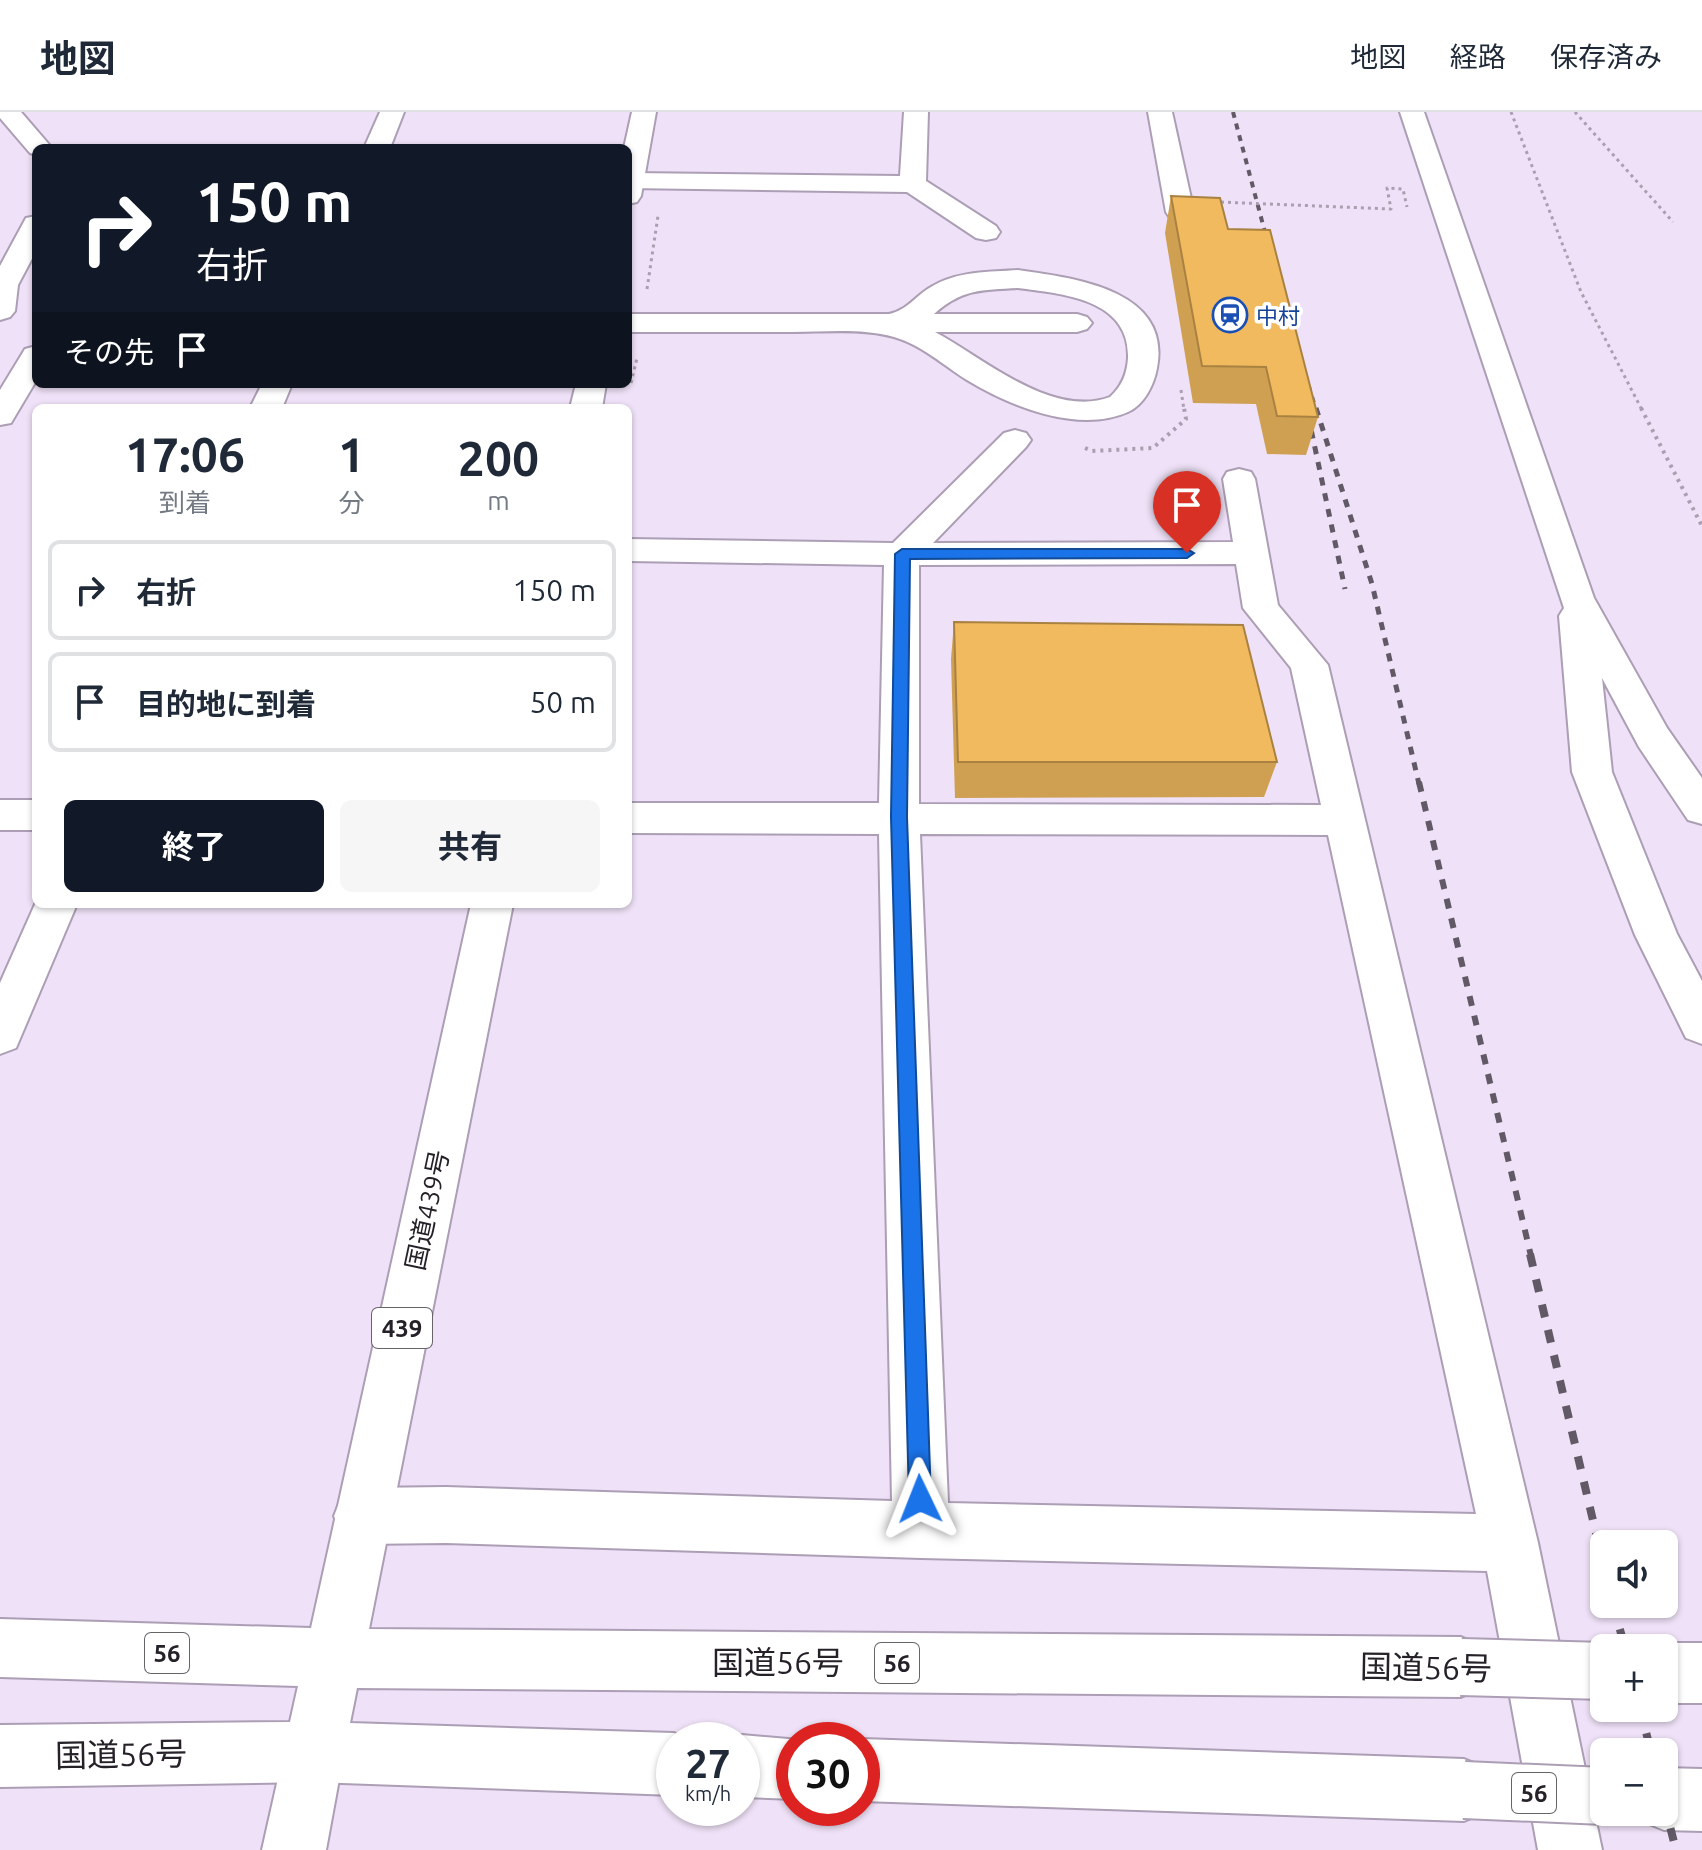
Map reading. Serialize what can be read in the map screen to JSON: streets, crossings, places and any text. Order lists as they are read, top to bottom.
{
  "streets": {
    "main road": [
      "国道439号",
      "439",
      "56",
      "国道56号"
    ]
  },
  "crossings": [
    ["国道439号", "国道56号"]
  ],
  "places": {
    "station": ["中村"]
  },
  "page": {
    "header": "地図",
    "nav": ["地図", "経路", "保存済み"],
    "turn": ["150 m", "右折"],
    "then": "その先",
    "eta": [
      "17:06",
      "到着",
      "1",
      "分",
      "200",
      "m"
    ],
    "list": [
      {
        "name": "右折",
        "value": "150 m"
      },
      {
        "name": "目的地に到着",
        "value": "50 m"
      }
    ],
    "buttons": ["終了", "共有"],
    "map_buttons": ["+", "−"],
    "speed": "27 km/h",
    "limit": "30"
  }
}
